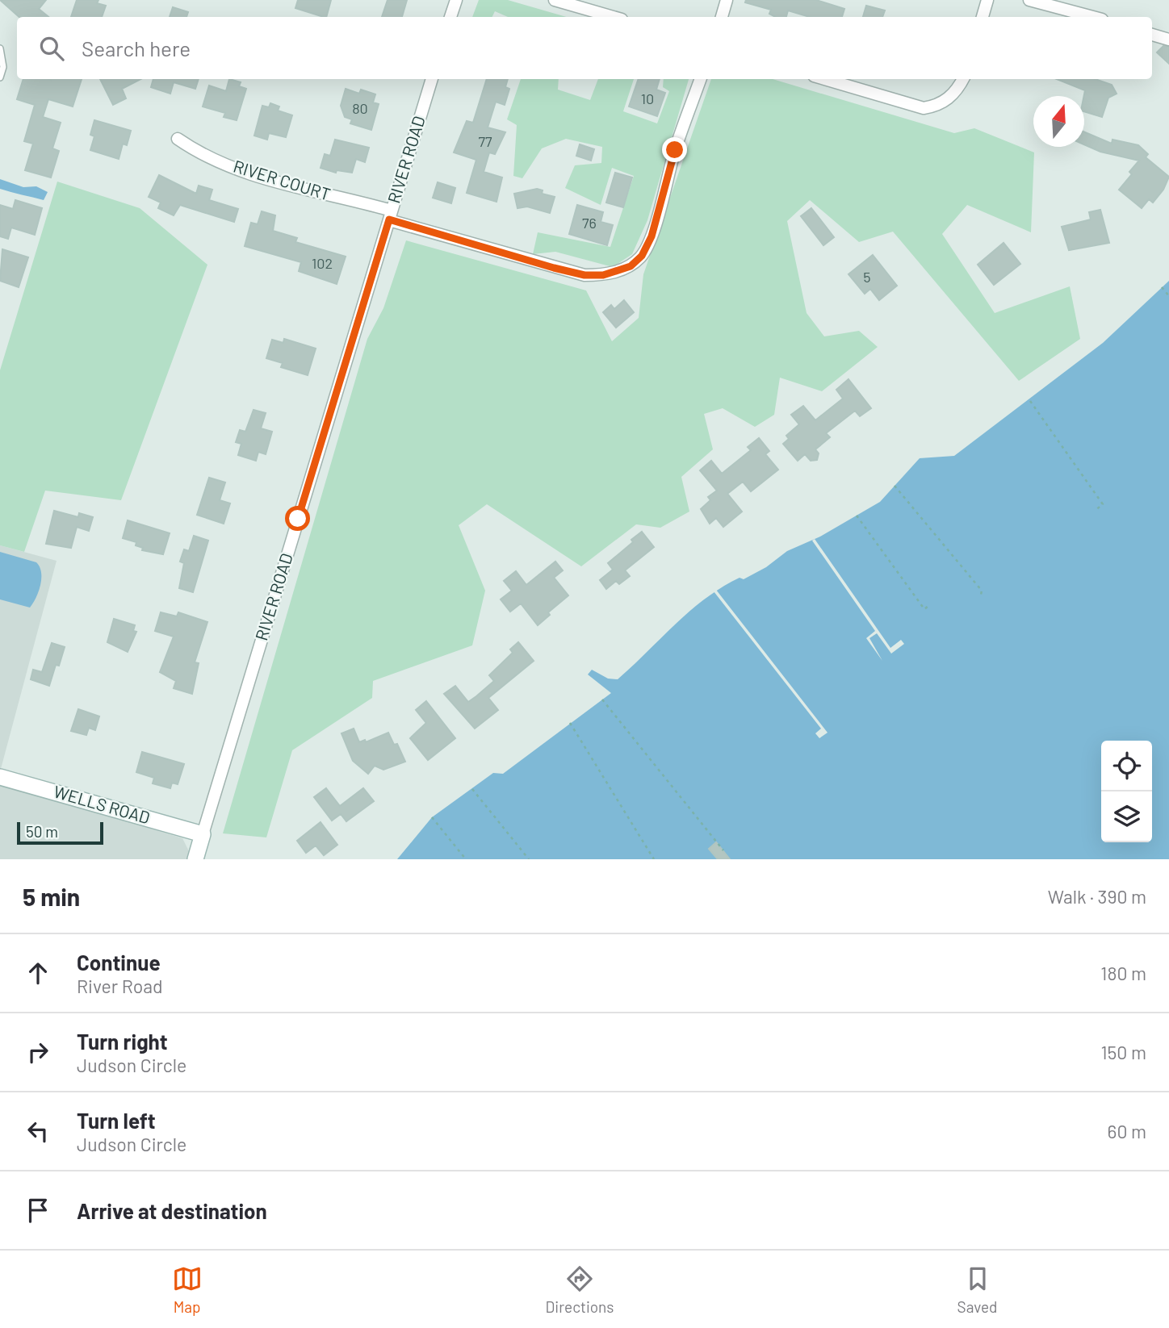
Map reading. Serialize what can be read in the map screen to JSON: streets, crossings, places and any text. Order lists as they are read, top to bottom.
{
  "streets": {
    "street": ["RIVER ROAD", "RIVER COURT", "WELLS ROAD"]
  },
  "crossings": [
    ["RIVER ROAD", "RIVER COURT"],
    ["RIVER ROAD", "WELLS ROAD"]
  ],
  "house_numbers": [
    "10",
    "80",
    "77",
    "76",
    "102",
    "5"
  ],
  "scale_bar": "50 m",
  "north": "top",
  "page": {
    "search": "Search here",
    "scale": "50 m",
    "heading": ["5 min", "Walk · 390 m"],
    "list": [
      ["Continue", "River Road", "180 m"],
      ["Turn right", "Judson Circle", "150 m"],
      ["Turn left", "Judson Circle", "60 m"],
      "Arrive at destination"
    ],
    "nav": ["Map", "Directions", "Saved"]
  }
}
